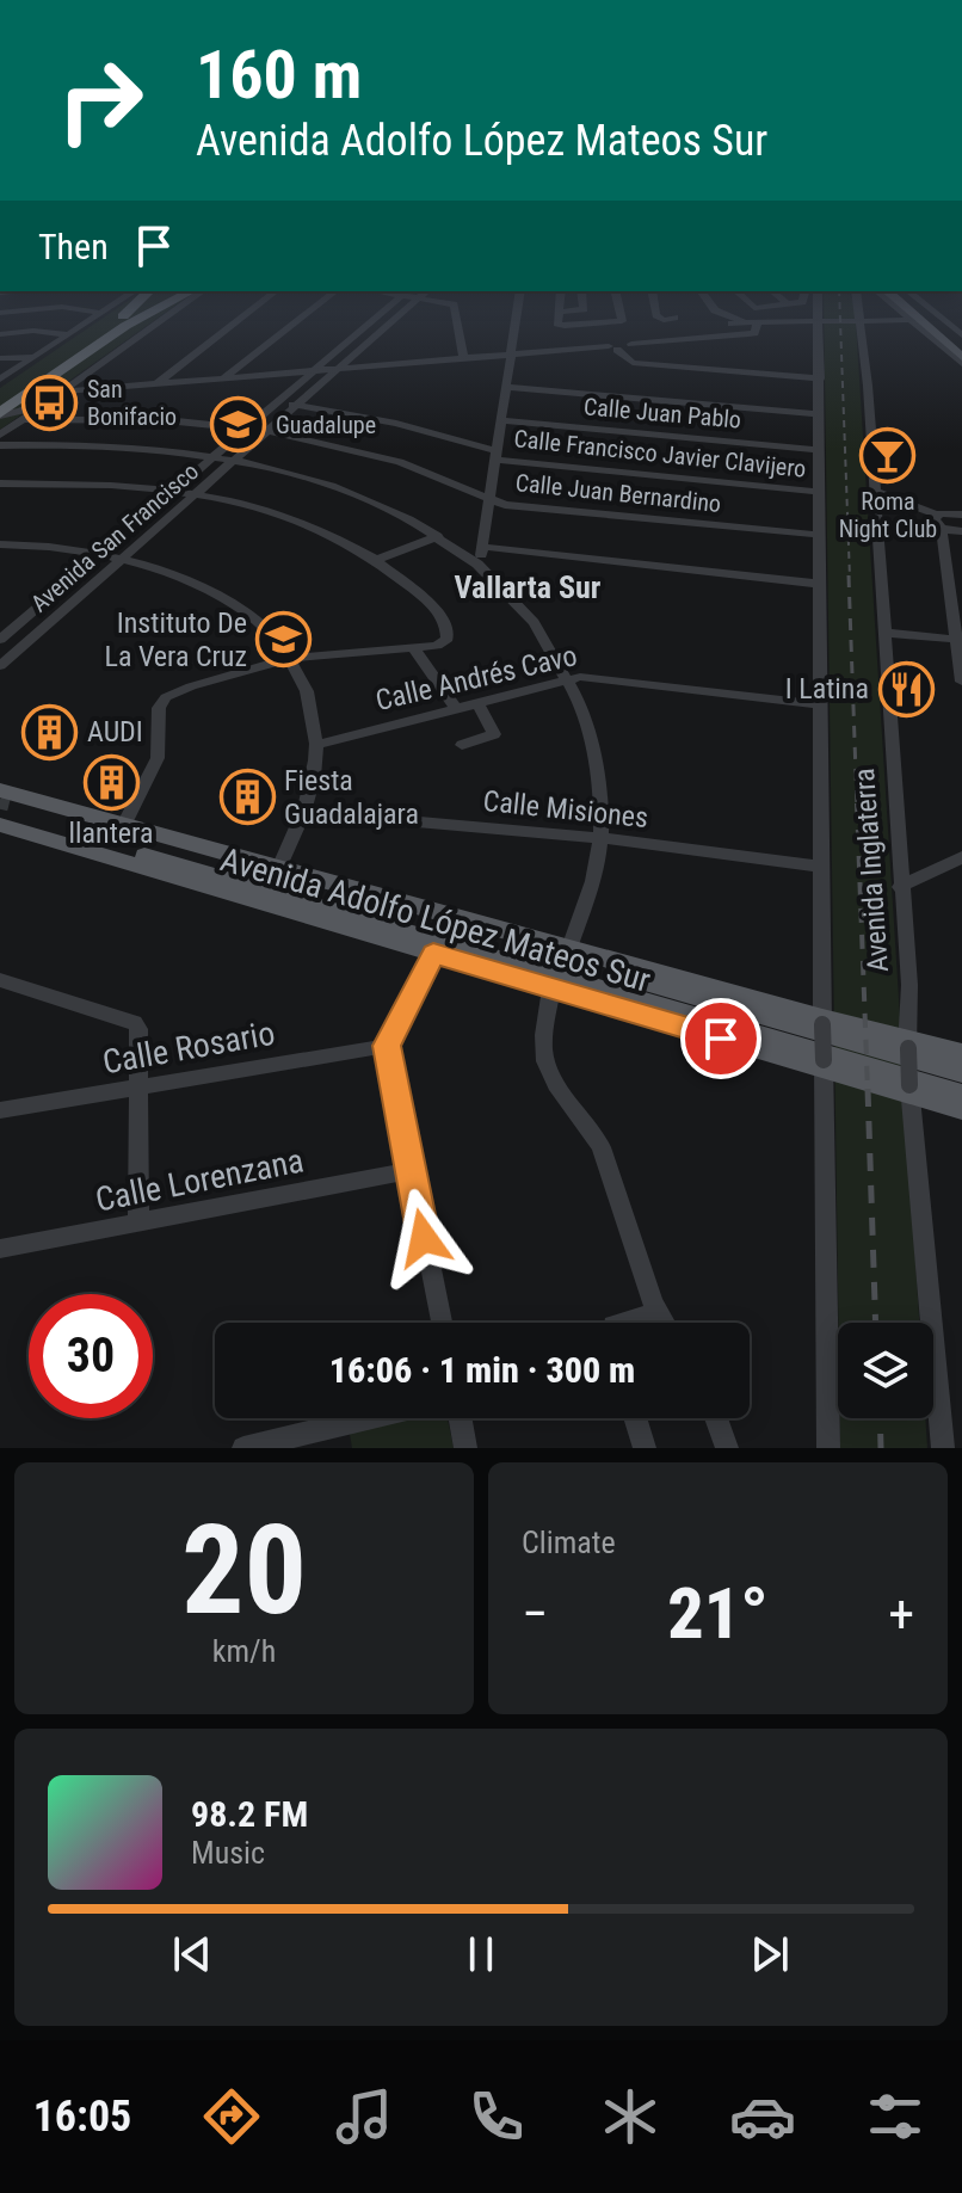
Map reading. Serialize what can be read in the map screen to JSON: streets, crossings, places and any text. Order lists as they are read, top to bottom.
{
  "streets": {
    "main road": ["Avenida Adolfo López Mateos Sur"],
    "street": [
      "Calle Juan Pablo",
      "Calle Francisco Javier Clavijero",
      "Calle Juan Bernardino",
      "Avenida San Francisco",
      "Calle Andrés Cavo",
      "Calle Misiones",
      "Avenida Inglaterra",
      "Calle Rosario",
      "Calle Lorenzana"
    ]
  },
  "crossings": [
    ["Calle Juan Pablo", "Avenida Inglaterra"],
    ["Calle Francisco Javier Clavijero", "Avenida San Francisco"],
    ["Calle Francisco Javier Clavijero", "Avenida Inglaterra"],
    ["Calle Juan Bernardino", "Avenida San Francisco"],
    ["Calle Juan Bernardino", "Avenida Inglaterra"],
    ["Calle Andrés Cavo", "Avenida Inglaterra"],
    ["Calle Misiones", "Avenida Inglaterra"],
    ["Avenida Inglaterra", "Avenida Adolfo López Mateos Sur"]
  ],
  "districts": ["Vallarta Sur"],
  "places": {
    "bus stop": ["San Bonifacio"],
    "school or university": ["Guadalupe", "Instituto De La Vera Cruz"],
    "bar": ["Roma Night Club"],
    "restaurant": ["I Latina"],
    "building": ["AUDI", "llantera", "Fiesta Guadalajara"]
  },
  "page": {
    "turn": ["160 m", "Avenida Adolfo López Mateos Sur"],
    "then": "Then",
    "limit": "30",
    "trip": "16:06 · 1 min · 300 m",
    "tile": [
      ["20", "km/h"],
      "Climate"
    ],
    "heat": ["−", "21°", "+"],
    "song": ["98.2 FM", "Music"],
    "tabs": "16:05"
  }
}
